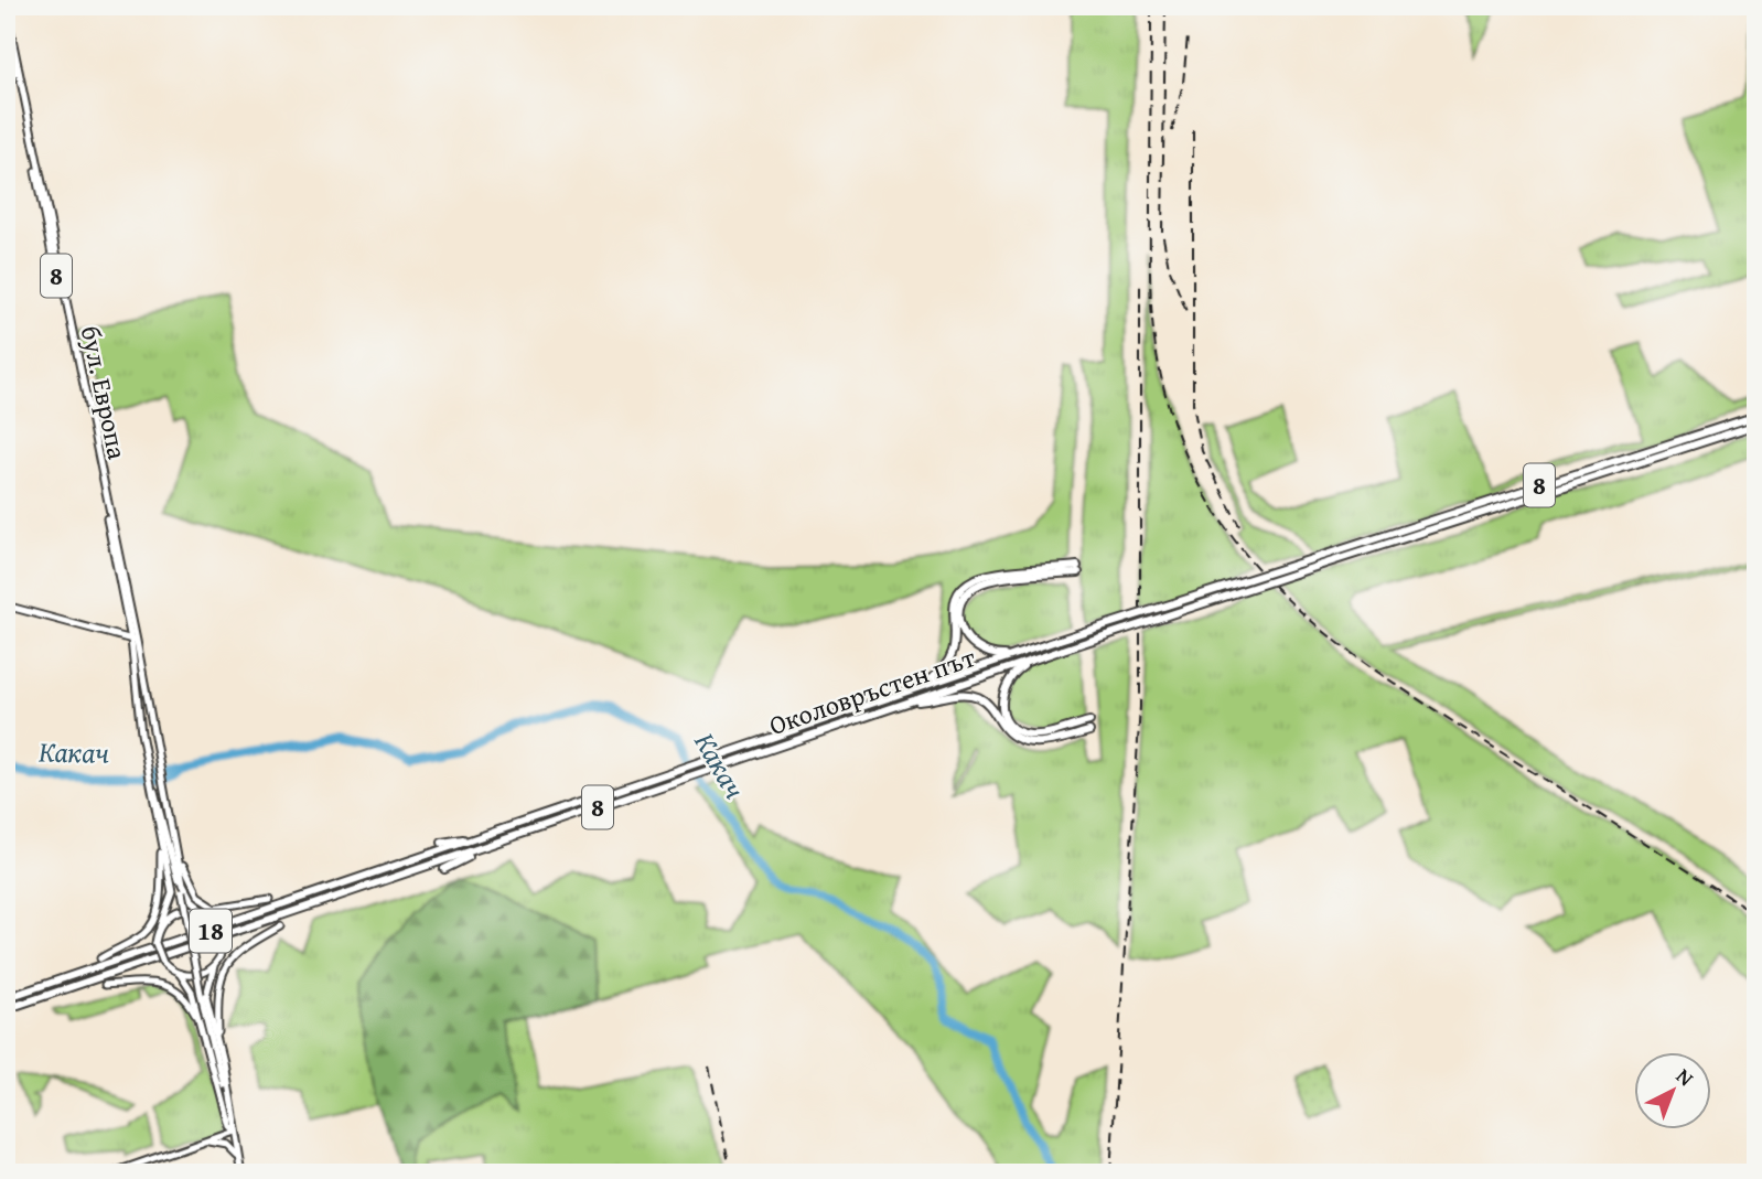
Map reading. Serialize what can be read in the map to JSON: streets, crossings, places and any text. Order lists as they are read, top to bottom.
{
  "streets": {
    "highway": ["8", "Околовръстен път", "18"],
    "main road": ["бул. Европа"]
  },
  "crossings": [
    ["8", "бул. Европа"],
    ["8", "Околовръстен път"],
    ["бул. Европа", "Околовръстен път"]
  ],
  "water": ["Какач"],
  "north": "top right"
}
